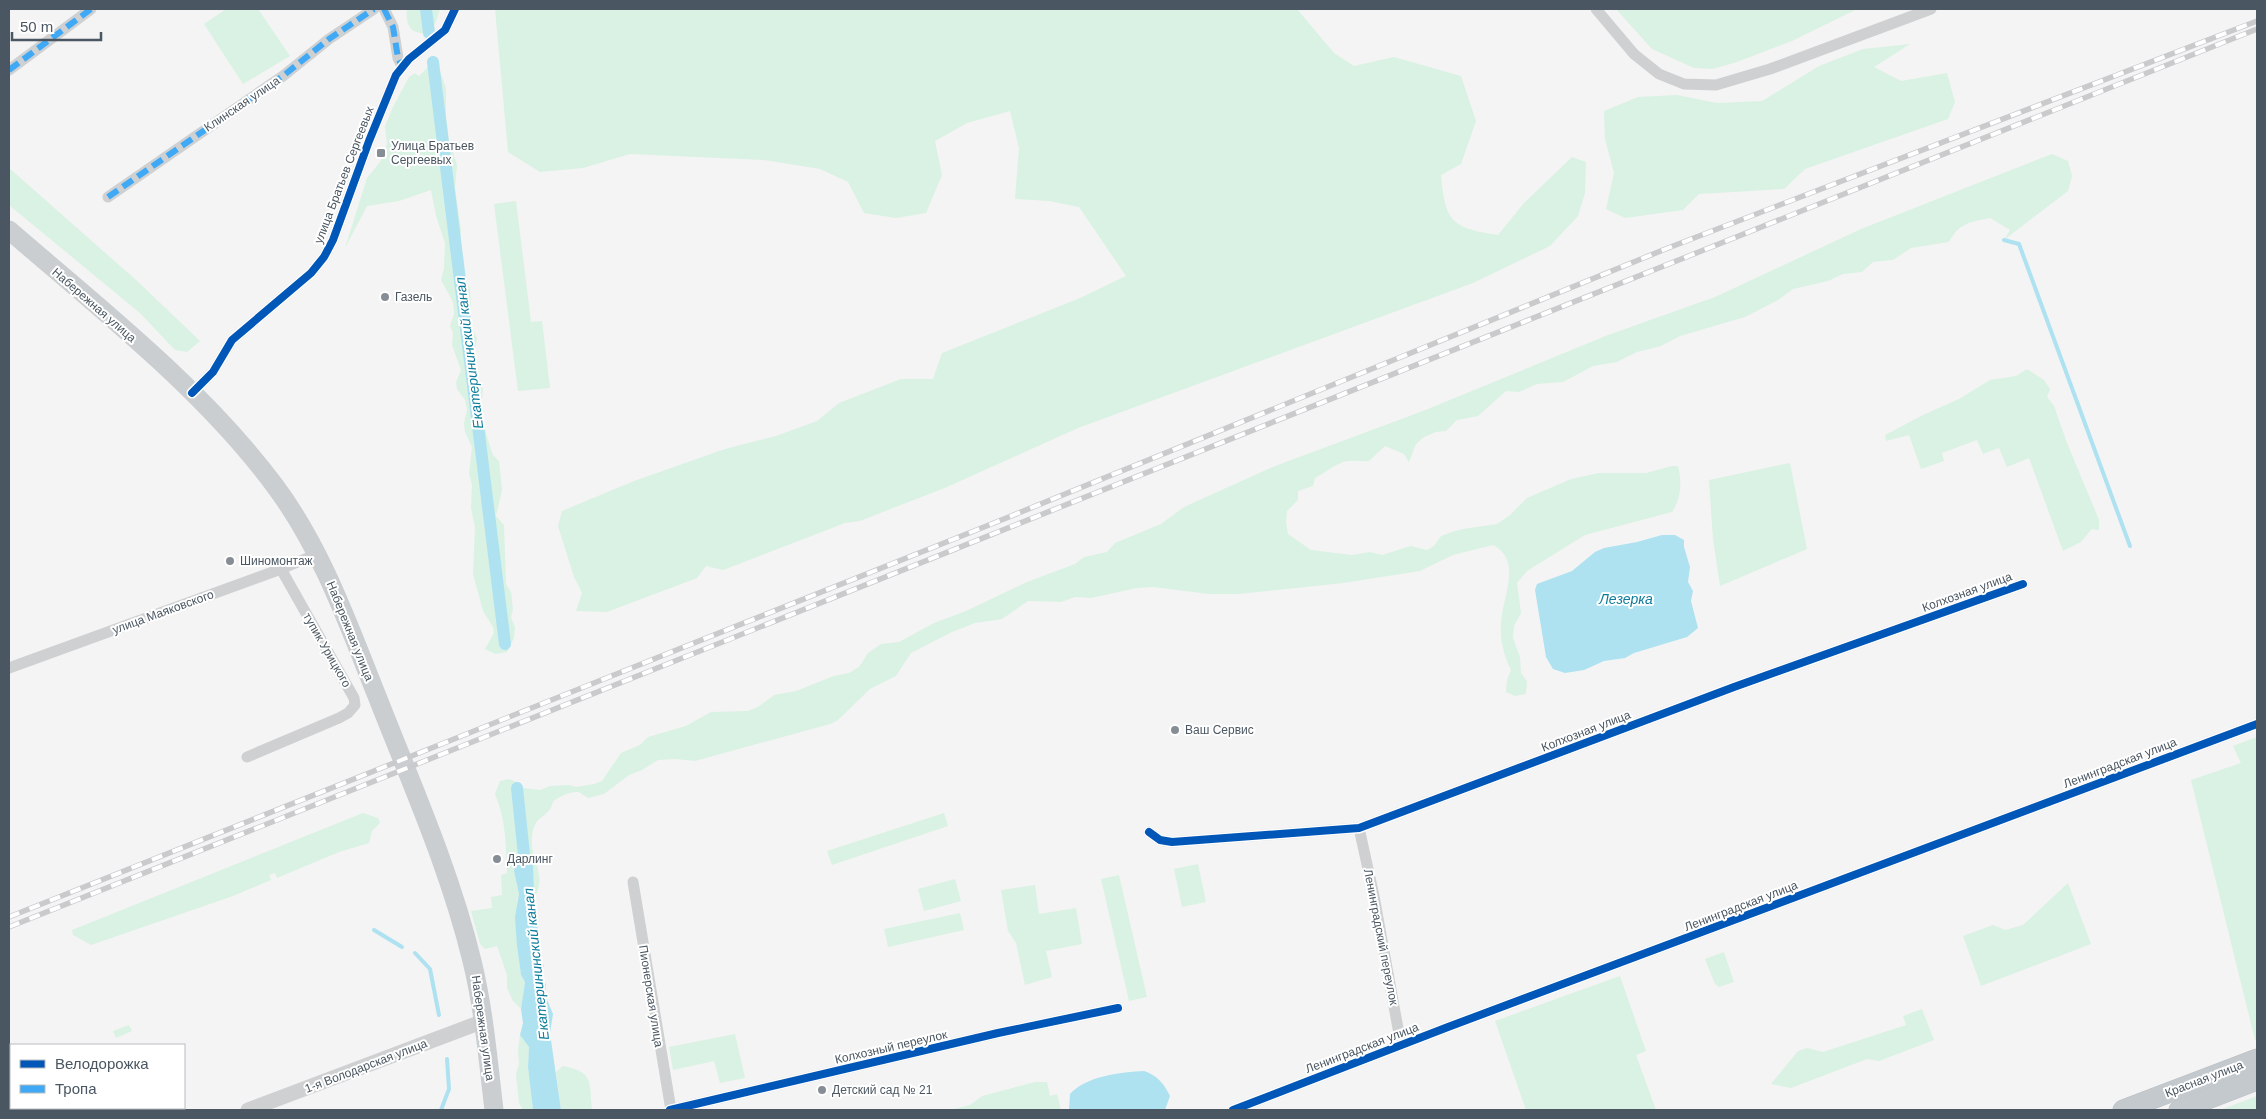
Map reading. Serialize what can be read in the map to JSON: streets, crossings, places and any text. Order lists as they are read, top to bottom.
{
  "streets": {
    "highway": ["Красная улица"],
    "main road": ["Набережная улица"],
    "street": [
      "Клинская улица",
      "улица Братьев Сергеевых",
      "Колхозная улица",
      "улица Маяковского",
      "тупик Урицкого",
      "Ленинградская улица",
      "Ленинградский переулок",
      "Пионерская улица",
      "Колхозный переулок",
      "1-я Володарская улица"
    ]
  },
  "crossings": [
    ["улица Братьев Сергеевых", "Набережная улица"],
    ["Набережная улица", "улица Маяковского"],
    ["Набережная улица", "1-я Володарская улица"],
    ["Колхозная улица", "Ленинградский переулок"],
    ["улица Маяковского", "тупик Урицкого"],
    ["Ленинградская улица", "Ленинградский переулок"],
    ["Пионерская улица", "Колхозный переулок"]
  ],
  "water": ["Екатерининский канал", "Лезерка"],
  "places": {
    "transit": ["Улица Братьев Сергеевых"],
    "other": [
      "Газель",
      "Шиномонтаж",
      "Ваш Сервис",
      "Дарлинг",
      "Детский сад № 21"
    ]
  },
  "legend": ["Велодорожка", "Тропа"],
  "scale_bar": "50 m"
}
